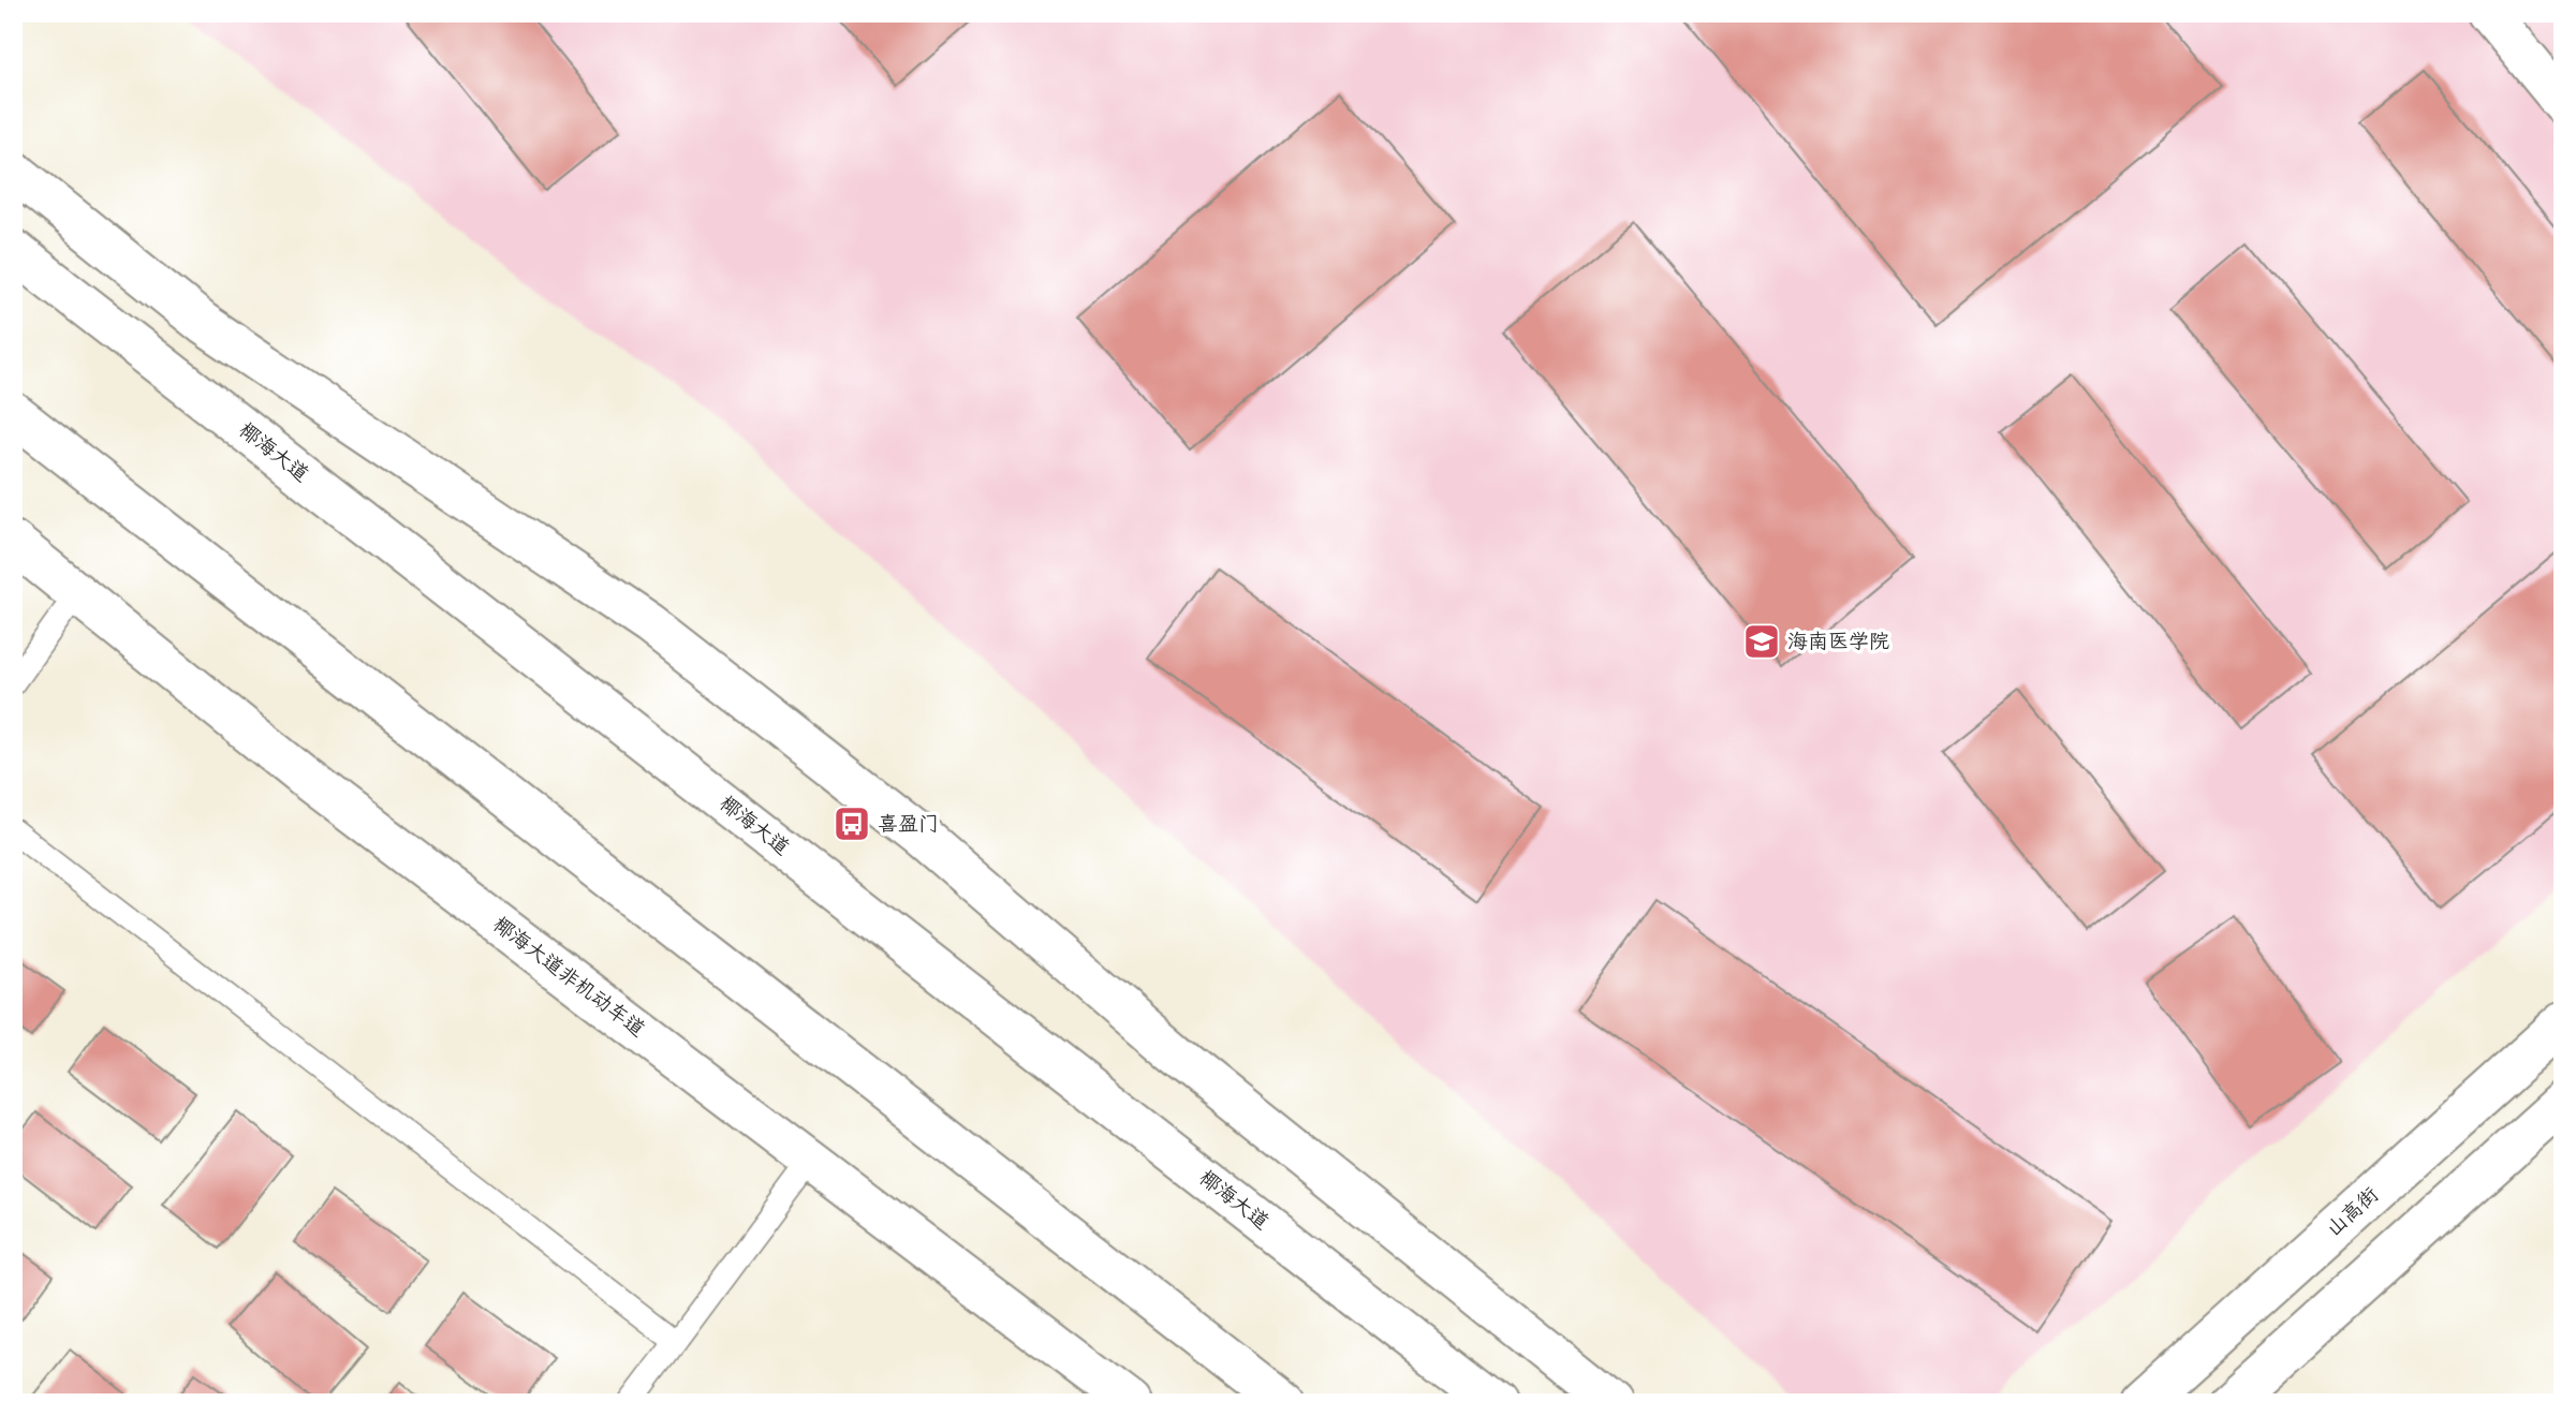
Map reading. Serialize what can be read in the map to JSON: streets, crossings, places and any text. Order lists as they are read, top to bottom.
{
  "streets": {
    "main road": ["椰海大道", "椰海大道非机动车道", "山高街"]
  },
  "places": {
    "school or university": ["海南医学院"],
    "bus stop": ["喜盈门"]
  }
}
